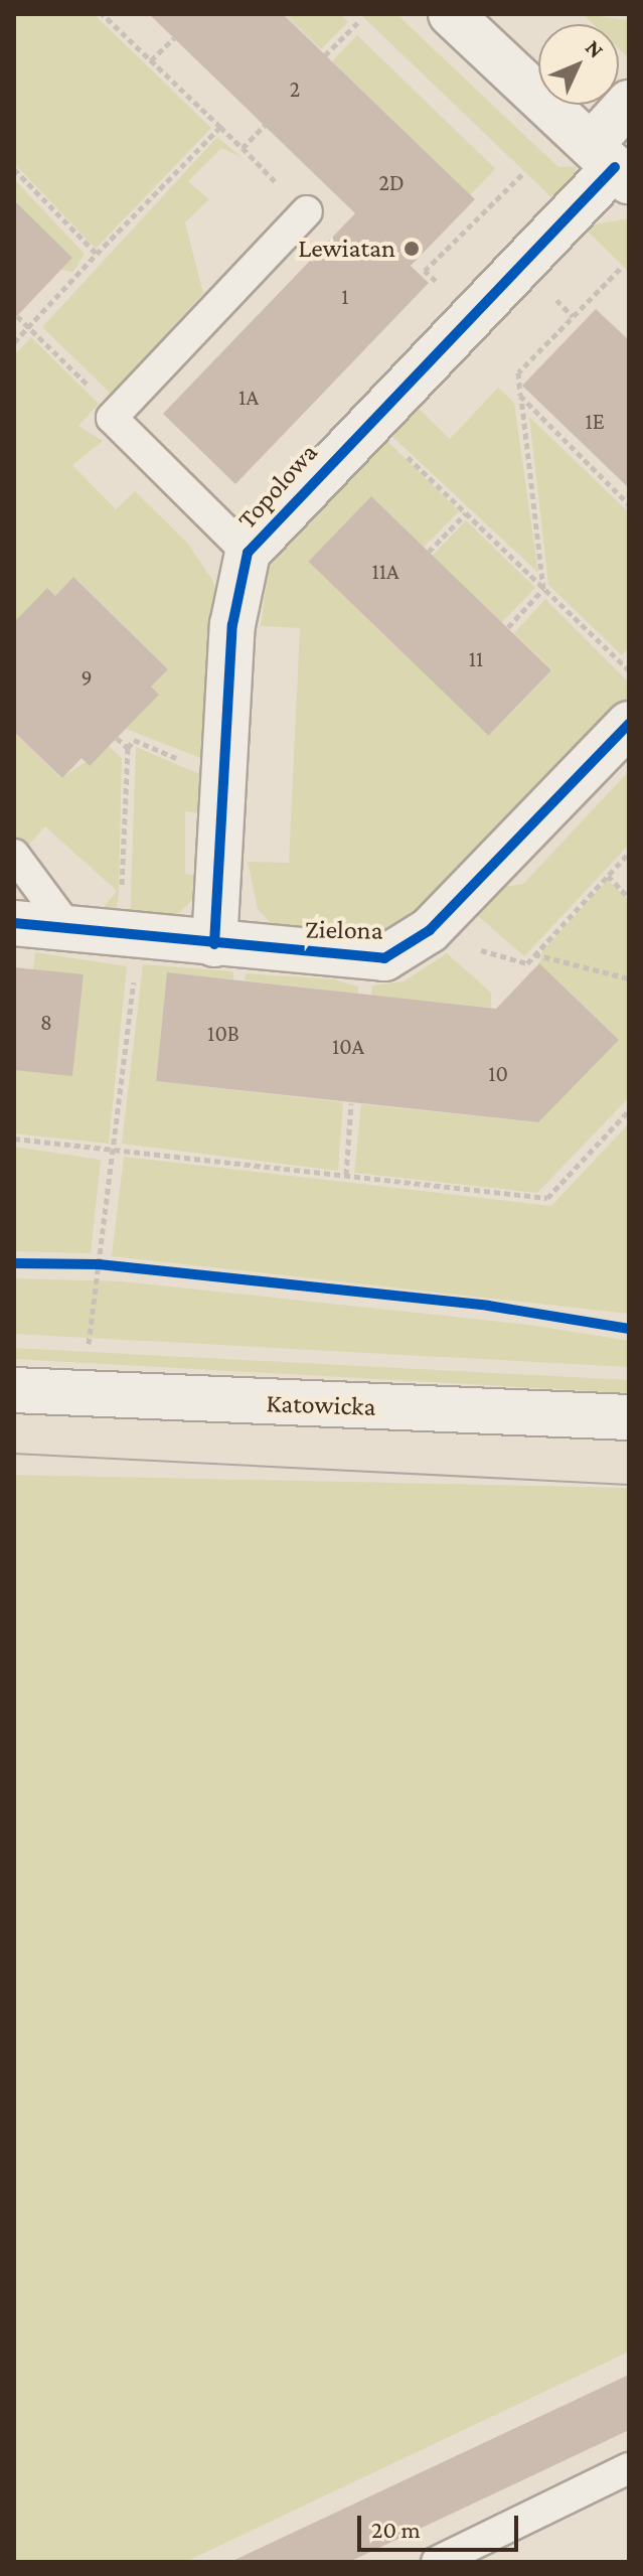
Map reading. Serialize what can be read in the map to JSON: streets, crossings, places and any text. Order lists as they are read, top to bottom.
{
  "streets": {
    "street": ["Topolowa", "Zielona", "Katowicka"]
  },
  "crossings": [
    ["Topolowa", "Zielona"]
  ],
  "places": ["Lewiatan"],
  "house_numbers": [
    "2",
    "2D",
    "1",
    "1A",
    "1E",
    "11A",
    "11",
    "9",
    "8",
    "10B",
    "10A",
    "10"
  ],
  "scale_bar": "20 m",
  "north": "top right"
}
